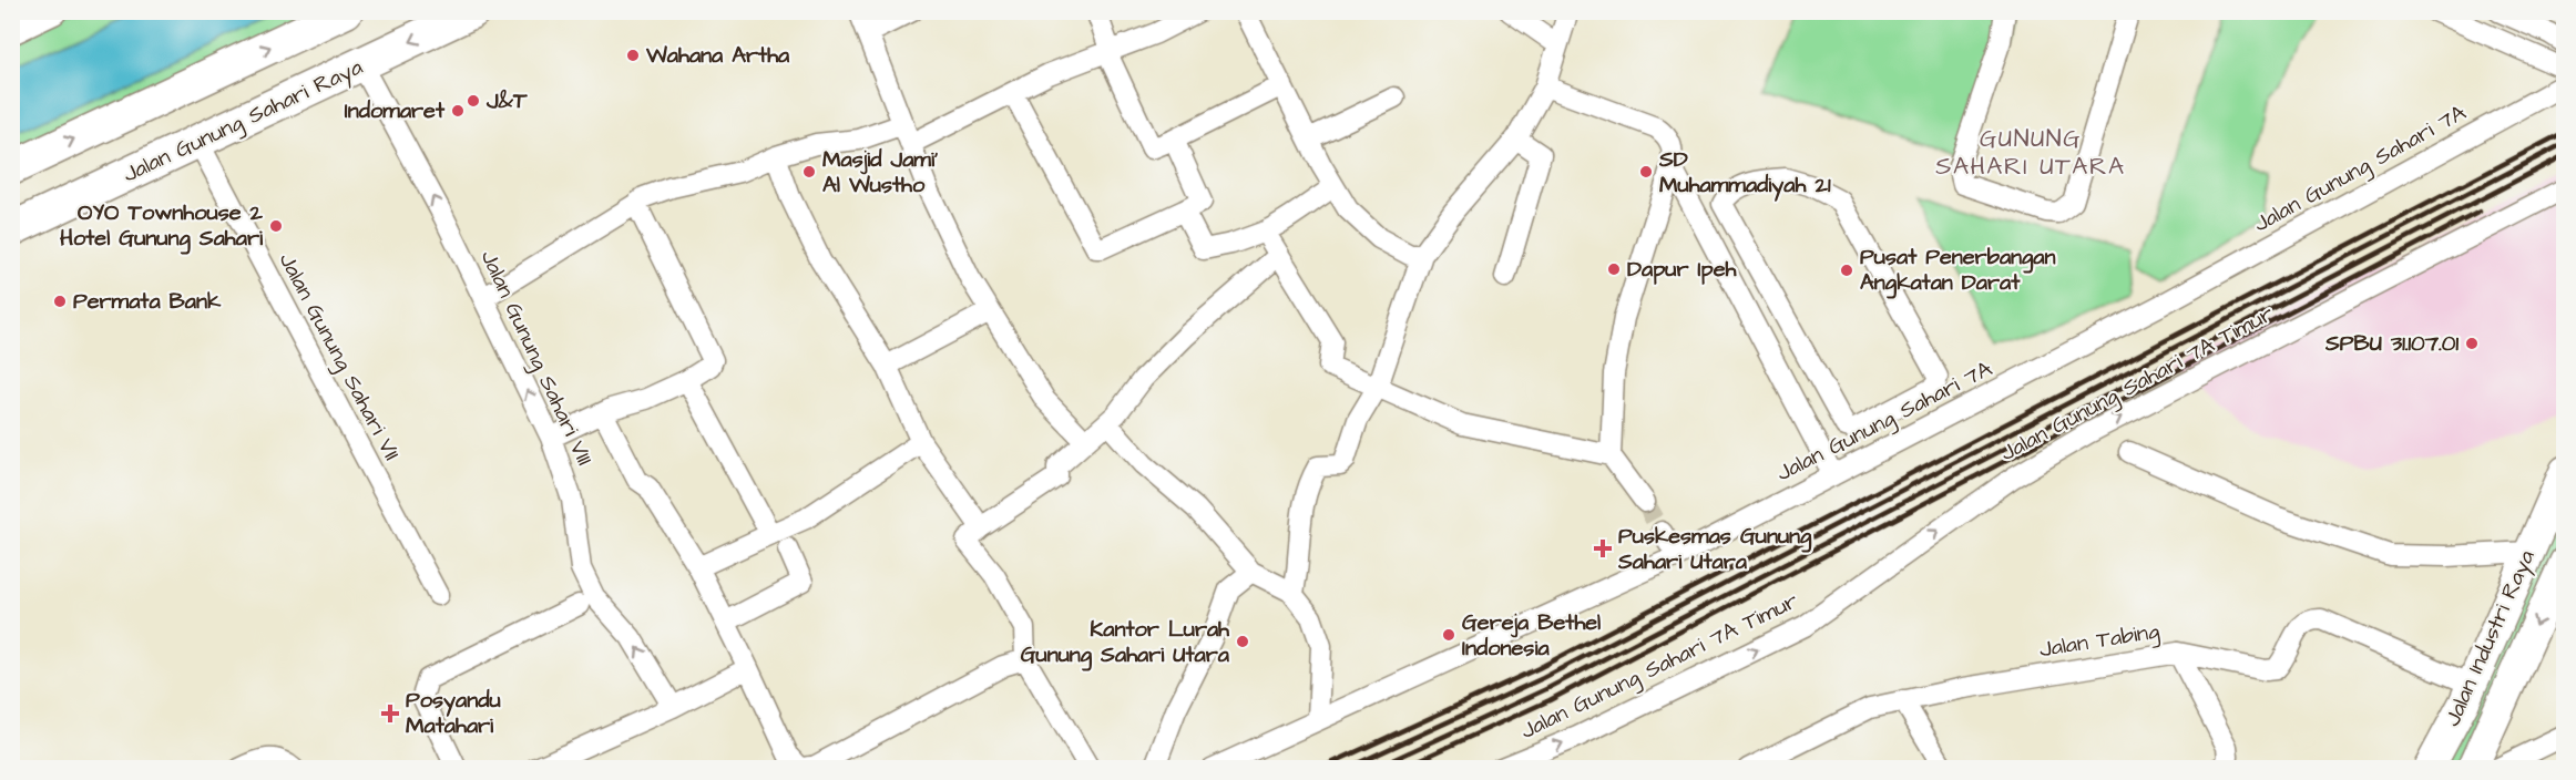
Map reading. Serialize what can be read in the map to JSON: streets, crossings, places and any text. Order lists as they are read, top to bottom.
{
  "streets": {
    "main road": ["Jalan Gunung Sahari Raya", "Jalan Industri Raya"],
    "street": [
      "Jalan Gunung Sahari 7A",
      "Jalan Gunung Sahari VII",
      "Jalan Gunung Sahari VIII",
      "Jalan Gunung Sahari 7A Timur",
      "Jalan Tabing"
    ]
  },
  "crossings": [
    ["Jalan Gunung Sahari Raya", "Jalan Gunung Sahari VII"],
    ["Jalan Gunung Sahari Raya", "Jalan Gunung Sahari VIII"],
    ["Jalan Industri Raya", "Jalan Tabing"]
  ],
  "one_way": ["Jalan Gunung Sahari 7A Timur"],
  "districts": ["GUNUNG SAHARI UTARA"],
  "places": {
    "other": [
      "Wahana Artha",
      "J&T",
      "Indomaret",
      "Masjid Jami' Al Wustho",
      "SD Muhammadiyah 21",
      "OYO Townhouse 2 Hotel Gunung Sahari",
      "Dapur Ipeh",
      "Pusat Penerbangan Angkatan Darat",
      "Permata Bank",
      "SPBU 31.107.01",
      "Gereja Bethel Indonesia",
      "Kantor Lurah Gunung Sahari Utara"
    ],
    "health": ["Puskesmas Gunung Sahari Utara", "Posyandu Matahari"]
  }
}
